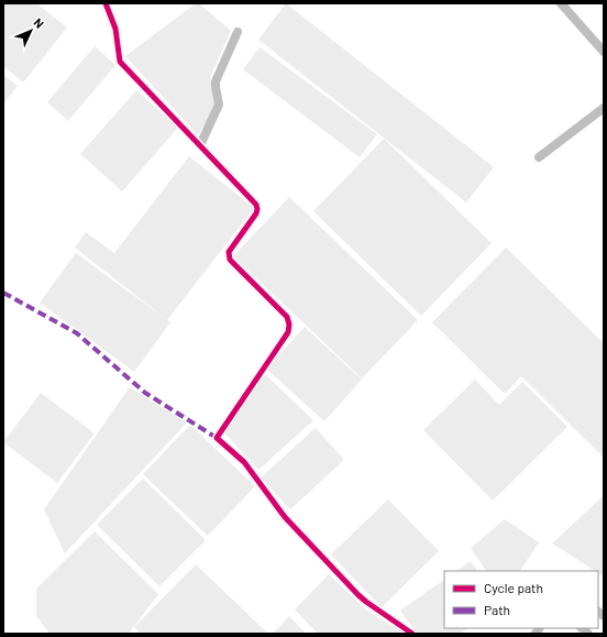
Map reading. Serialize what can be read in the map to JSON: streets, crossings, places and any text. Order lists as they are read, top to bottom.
{
  "legend": ["Cycle path", "Path"],
  "north": "top right"
}
